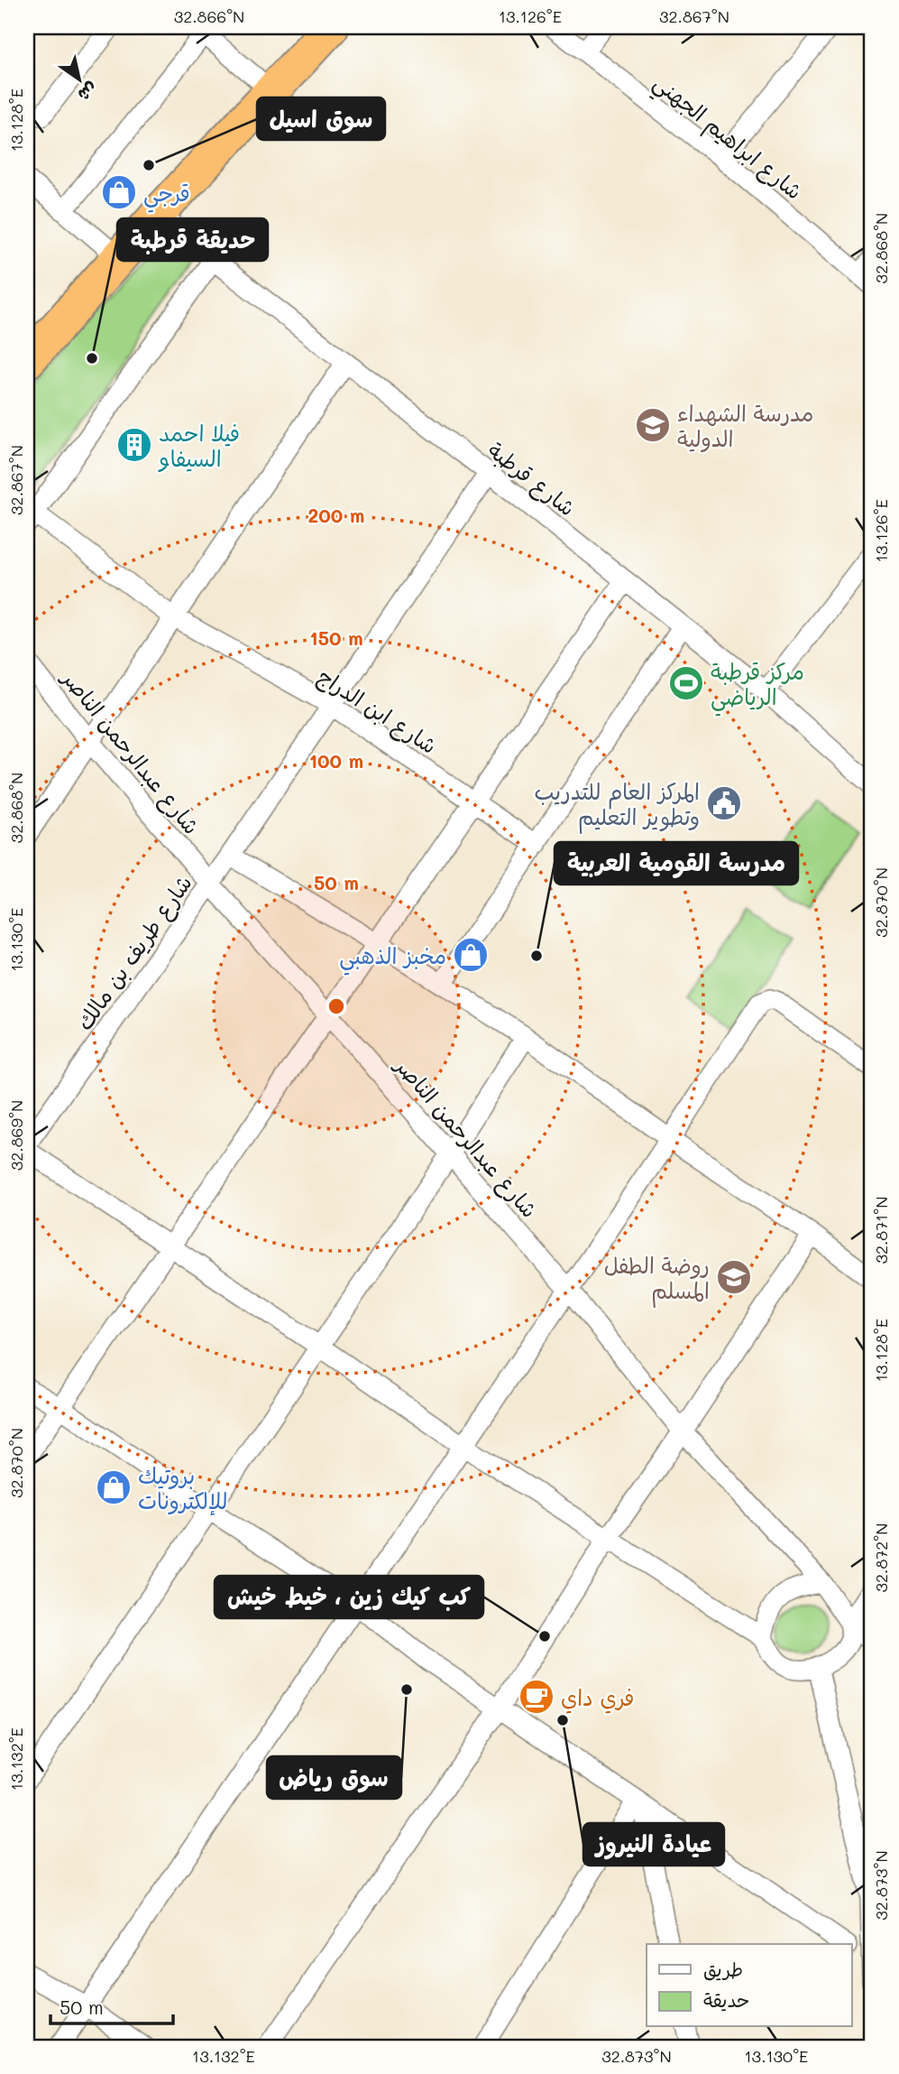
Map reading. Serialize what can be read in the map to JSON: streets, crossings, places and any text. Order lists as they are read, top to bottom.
{
  "streets": {
    "street": [
      "شارع ابراهيم الجهني",
      "شارع قرطبة",
      "شارع ابن الدراج",
      "شارع عبدالرحمن الناصر",
      "شارع طريف بن مالك"
    ]
  },
  "crossings": [
    ["شارع قرطبة", "شارع طريف بن مالك"],
    ["شارع ابن الدراج", "شارع طريف بن مالك"],
    ["شارع عبدالرحمن الناصر", "شارع طريف بن مالك"]
  ],
  "places": {
    "other": [
      "سوق اسيل",
      "حديقة قرطبة",
      "مدرسة القومية العربية",
      "كب كيك زين ، خيط خيش",
      "سوق رياض",
      "عيادة النيروز"
    ],
    "shop": ["قرجي", "مخبز الذهبي", "بروتيك للإلكترونات"],
    "school or university": ["مدرسة الشهداء الدولية", "روضة الطفل المسلم"],
    "building": ["فيلا احمد السيفاو"],
    "sports": ["مركز قرطبة الرياضي"],
    "public building": ["المركز العام للتدريب وتطوير التعليم"],
    "cafe": ["فري داي"]
  },
  "legend": ["طريق", "حديقة"],
  "scale_bar": "50 m",
  "north": "bottom right",
  "coordinates": [
    "32.866°N",
    "13.126°E",
    "32.867°N",
    "13.128°E",
    "32.868°N",
    "32.870°N",
    "13.130°E",
    "32.869°N",
    "32.871°N",
    "32.872°N",
    "13.132°E",
    "32.873°N"
  ],
  "rings": [
    "200 m",
    "150 m",
    "100 m",
    "50 m"
  ]
}
